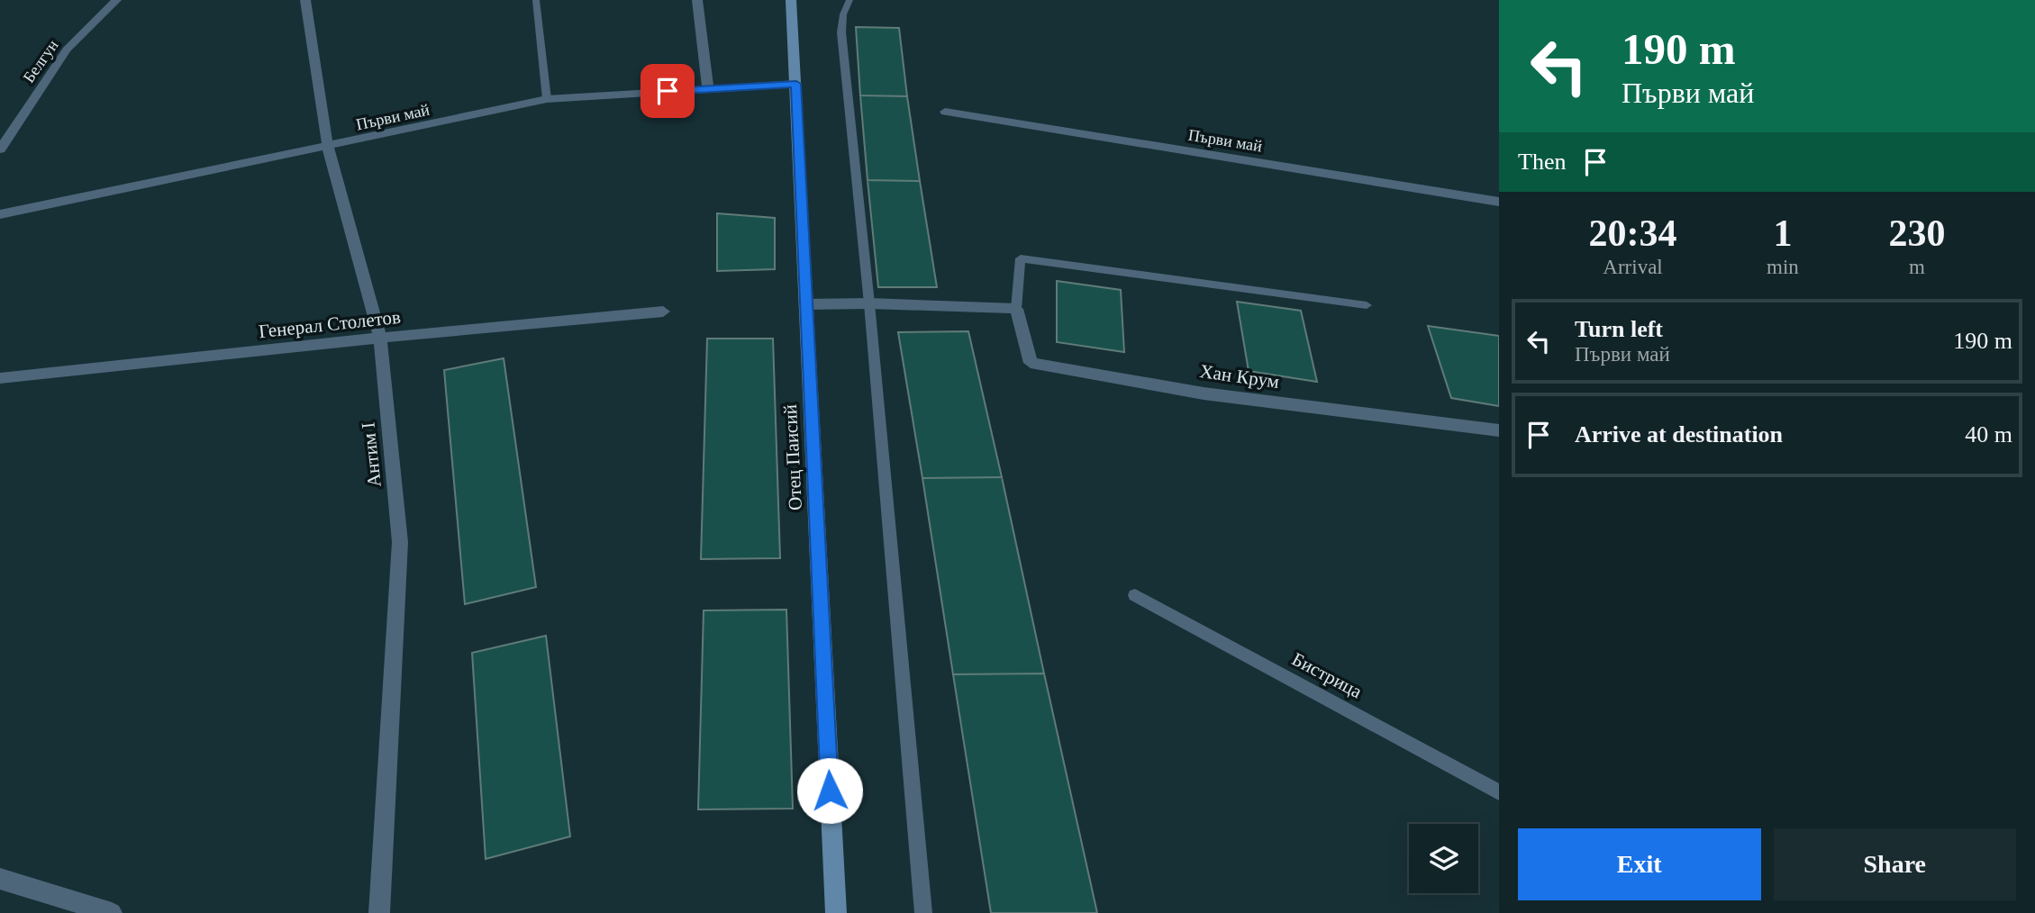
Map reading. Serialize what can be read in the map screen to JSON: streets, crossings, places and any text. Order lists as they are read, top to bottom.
{
  "streets": {
    "main road": ["Отец Паисий"],
    "street": [
      "Белгун",
      "Първи май",
      "Генерал Столетов",
      "Хан Крум",
      "Антим I"
    ],
    "lane": ["Бистрица"]
  },
  "crossings": [
    ["Първи май", "Антим I"],
    ["Първи май", "Отец Паисий"],
    ["Генерал Столетов", "Антим I"]
  ],
  "page": {
    "turn": ["190 m", "Първи май"],
    "then": "Then",
    "eta": [
      "20:34",
      "Arrival",
      "1",
      "min",
      "230",
      "m"
    ],
    "list": [
      {
        "name": "Turn left",
        "note": "Първи май",
        "value": "190 m"
      },
      {
        "name": "Arrive at destination",
        "value": "40 m"
      }
    ],
    "buttons": ["Exit", "Share"]
  }
}
